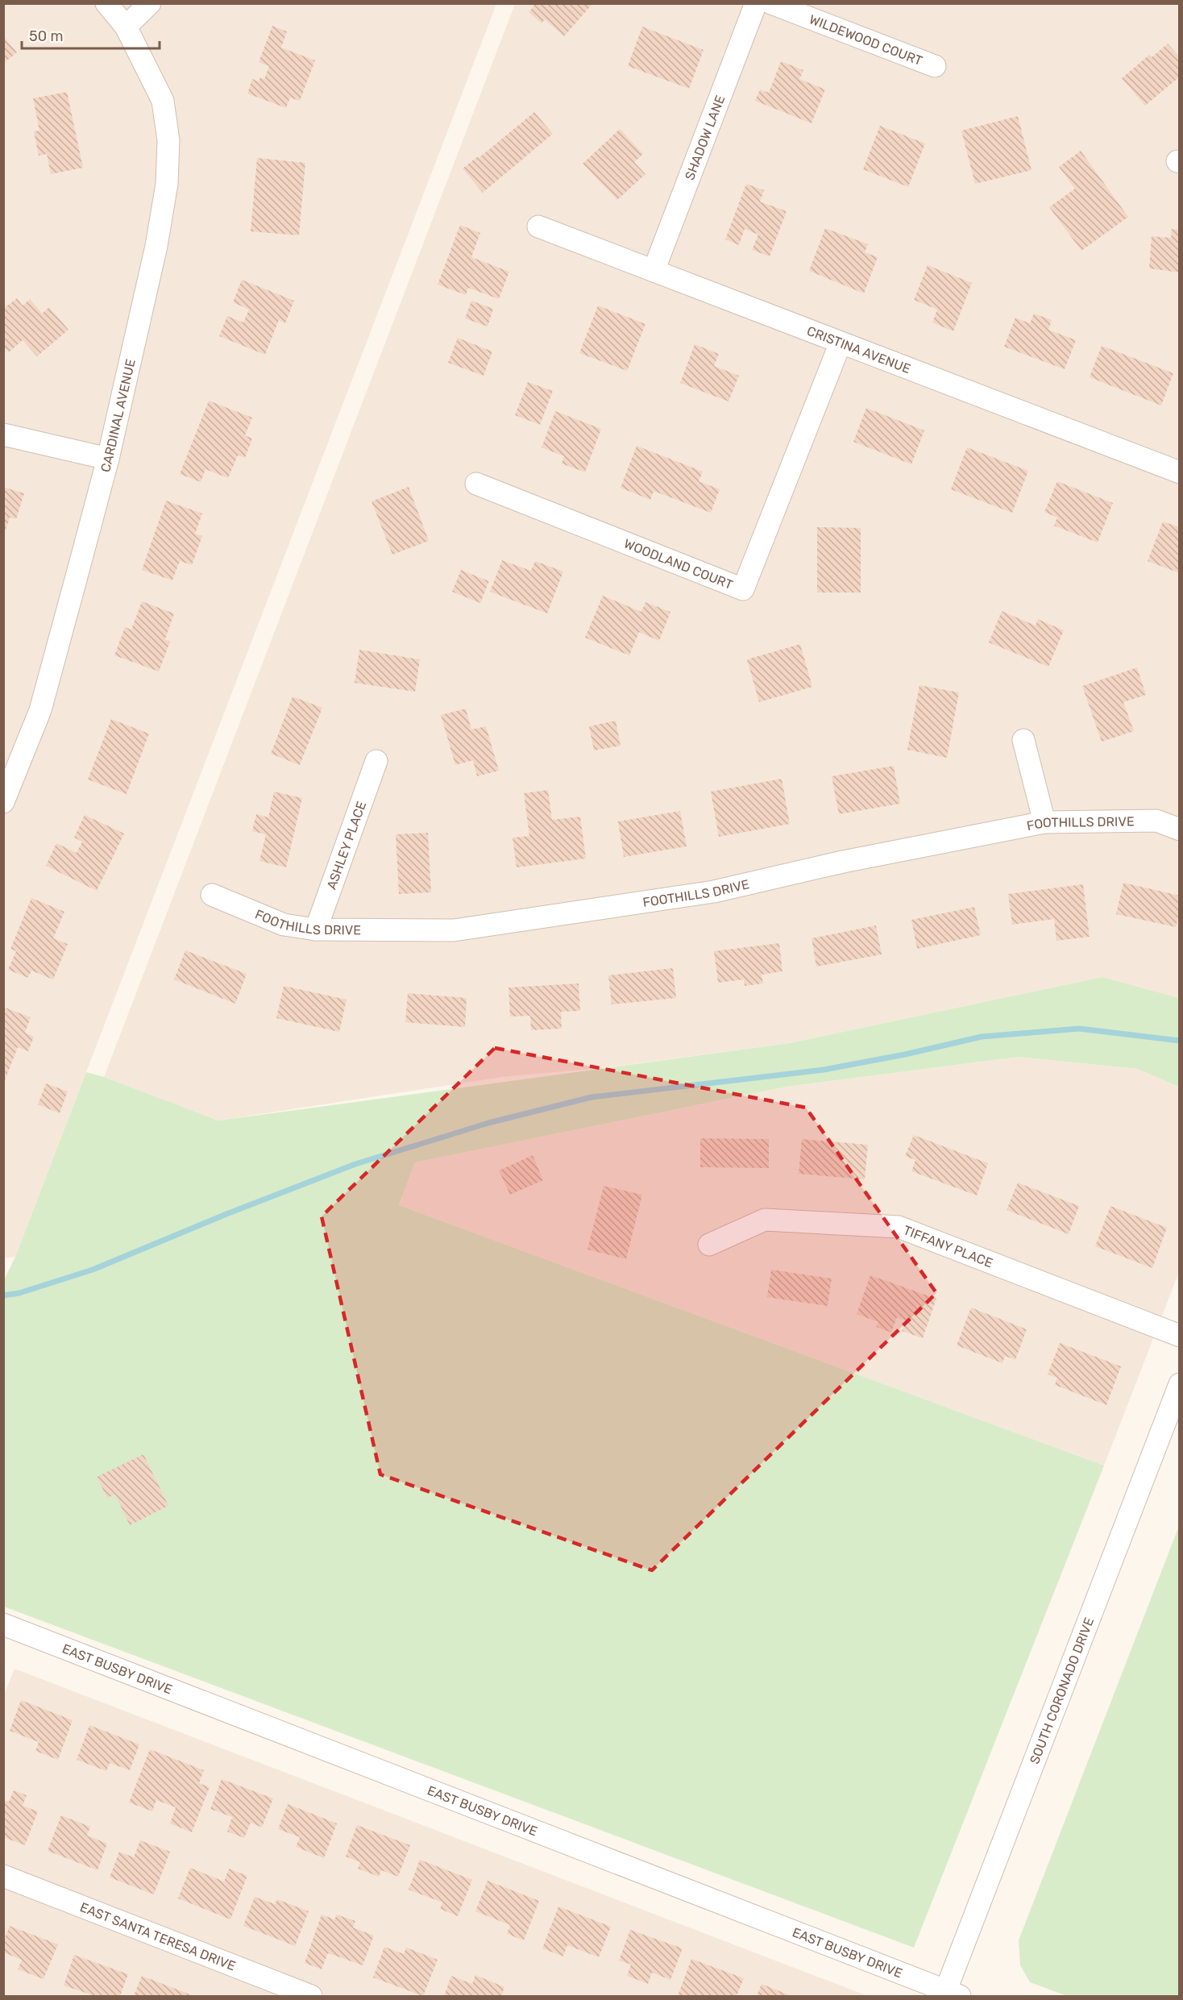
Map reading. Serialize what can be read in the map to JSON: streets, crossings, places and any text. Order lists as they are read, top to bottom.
{
  "streets": {
    "street": [
      "WILDEWOOD COURT",
      "SHADOW LANE",
      "CRISTINA AVENUE",
      "CARDINAL AVENUE",
      "WOODLAND COURT",
      "FOOTHILLS DRIVE",
      "ASHLEY PLACE",
      "TIFFANY PLACE",
      "EAST BUSBY DRIVE",
      "SOUTH CORONADO DRIVE",
      "EAST SANTA TERESA DRIVE"
    ]
  },
  "crossings": [
    ["SHADOW LANE", "CRISTINA AVENUE"],
    ["CRISTINA AVENUE", "WOODLAND COURT"],
    ["FOOTHILLS DRIVE", "ASHLEY PLACE"],
    ["EAST BUSBY DRIVE", "SOUTH CORONADO DRIVE"]
  ],
  "scale_bar": "50 m"
}
